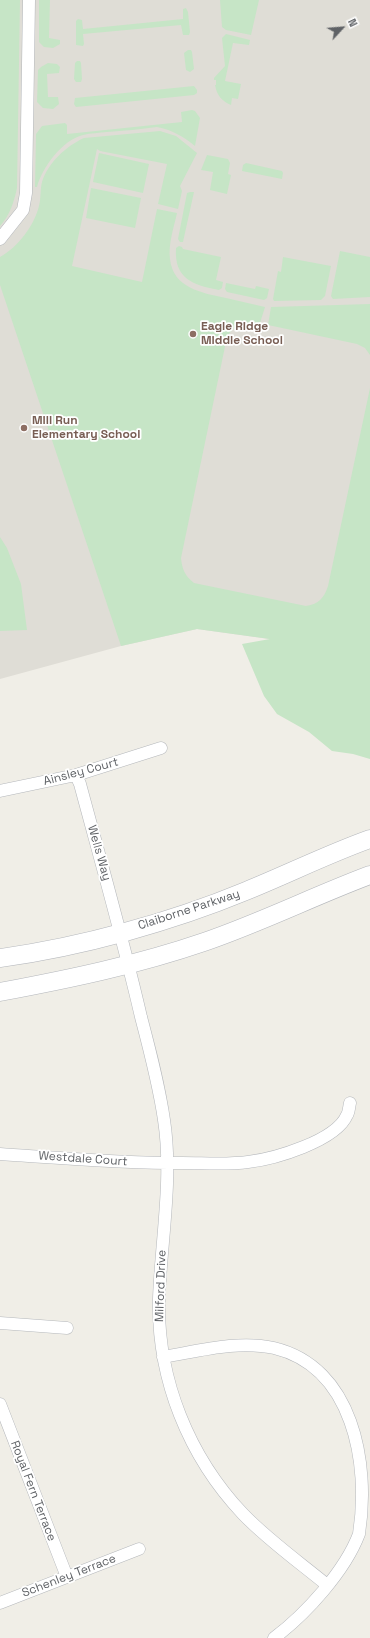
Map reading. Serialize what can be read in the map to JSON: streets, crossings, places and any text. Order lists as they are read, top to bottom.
{
  "streets": {
    "main road": ["Claiborne Parkway"],
    "street": [
      "Ainsley Court",
      "Wells Way",
      "Westdale Court",
      "Milford Drive",
      "Royal Fern Terrace",
      "Schenley Terrace"
    ]
  },
  "crossings": [
    ["Ainsley Court", "Wells Way"],
    ["Wells Way", "Claiborne Parkway"],
    ["Wells Way", "Milford Drive"],
    ["Claiborne Parkway", "Milford Drive"],
    ["Westdale Court", "Milford Drive"],
    ["Royal Fern Terrace", "Schenley Terrace"]
  ],
  "places": ["Eagle Ridge Middle School", "Mill Run Elementary School"],
  "north": "top right"
}
